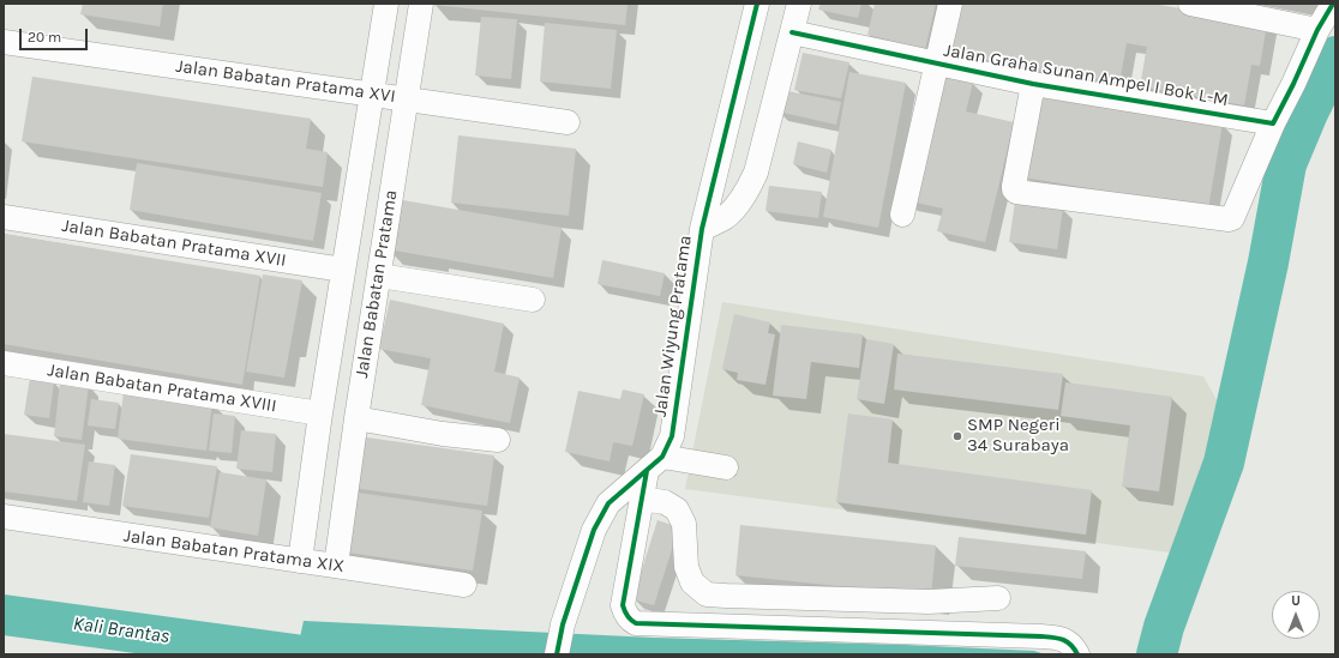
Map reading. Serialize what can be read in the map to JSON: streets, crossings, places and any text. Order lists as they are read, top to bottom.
{
  "streets": {
    "street": [
      "Jalan Graha Sunan Ampel I Bok L-M",
      "Jalan Babatan Pratama XVI",
      "Jalan Babatan Pratama XVII",
      "Jalan Babatan Pratama",
      "Jalan Wiyung Pratama",
      "Jalan Babatan Pratama XVIII",
      "Jalan Babatan Pratama XIX"
    ]
  },
  "crossings": [
    ["Jalan Babatan Pratama XVI", "Jalan Babatan Pratama"],
    ["Jalan Babatan Pratama XVII", "Jalan Babatan Pratama"],
    ["Jalan Babatan Pratama", "Jalan Babatan Pratama XVIII"],
    ["Jalan Babatan Pratama", "Jalan Babatan Pratama XIX"]
  ],
  "water": ["Kali Brantas"],
  "places": ["SMP Negeri 34 Surabaya"],
  "scale_bar": "20 m",
  "north": "top"
}
